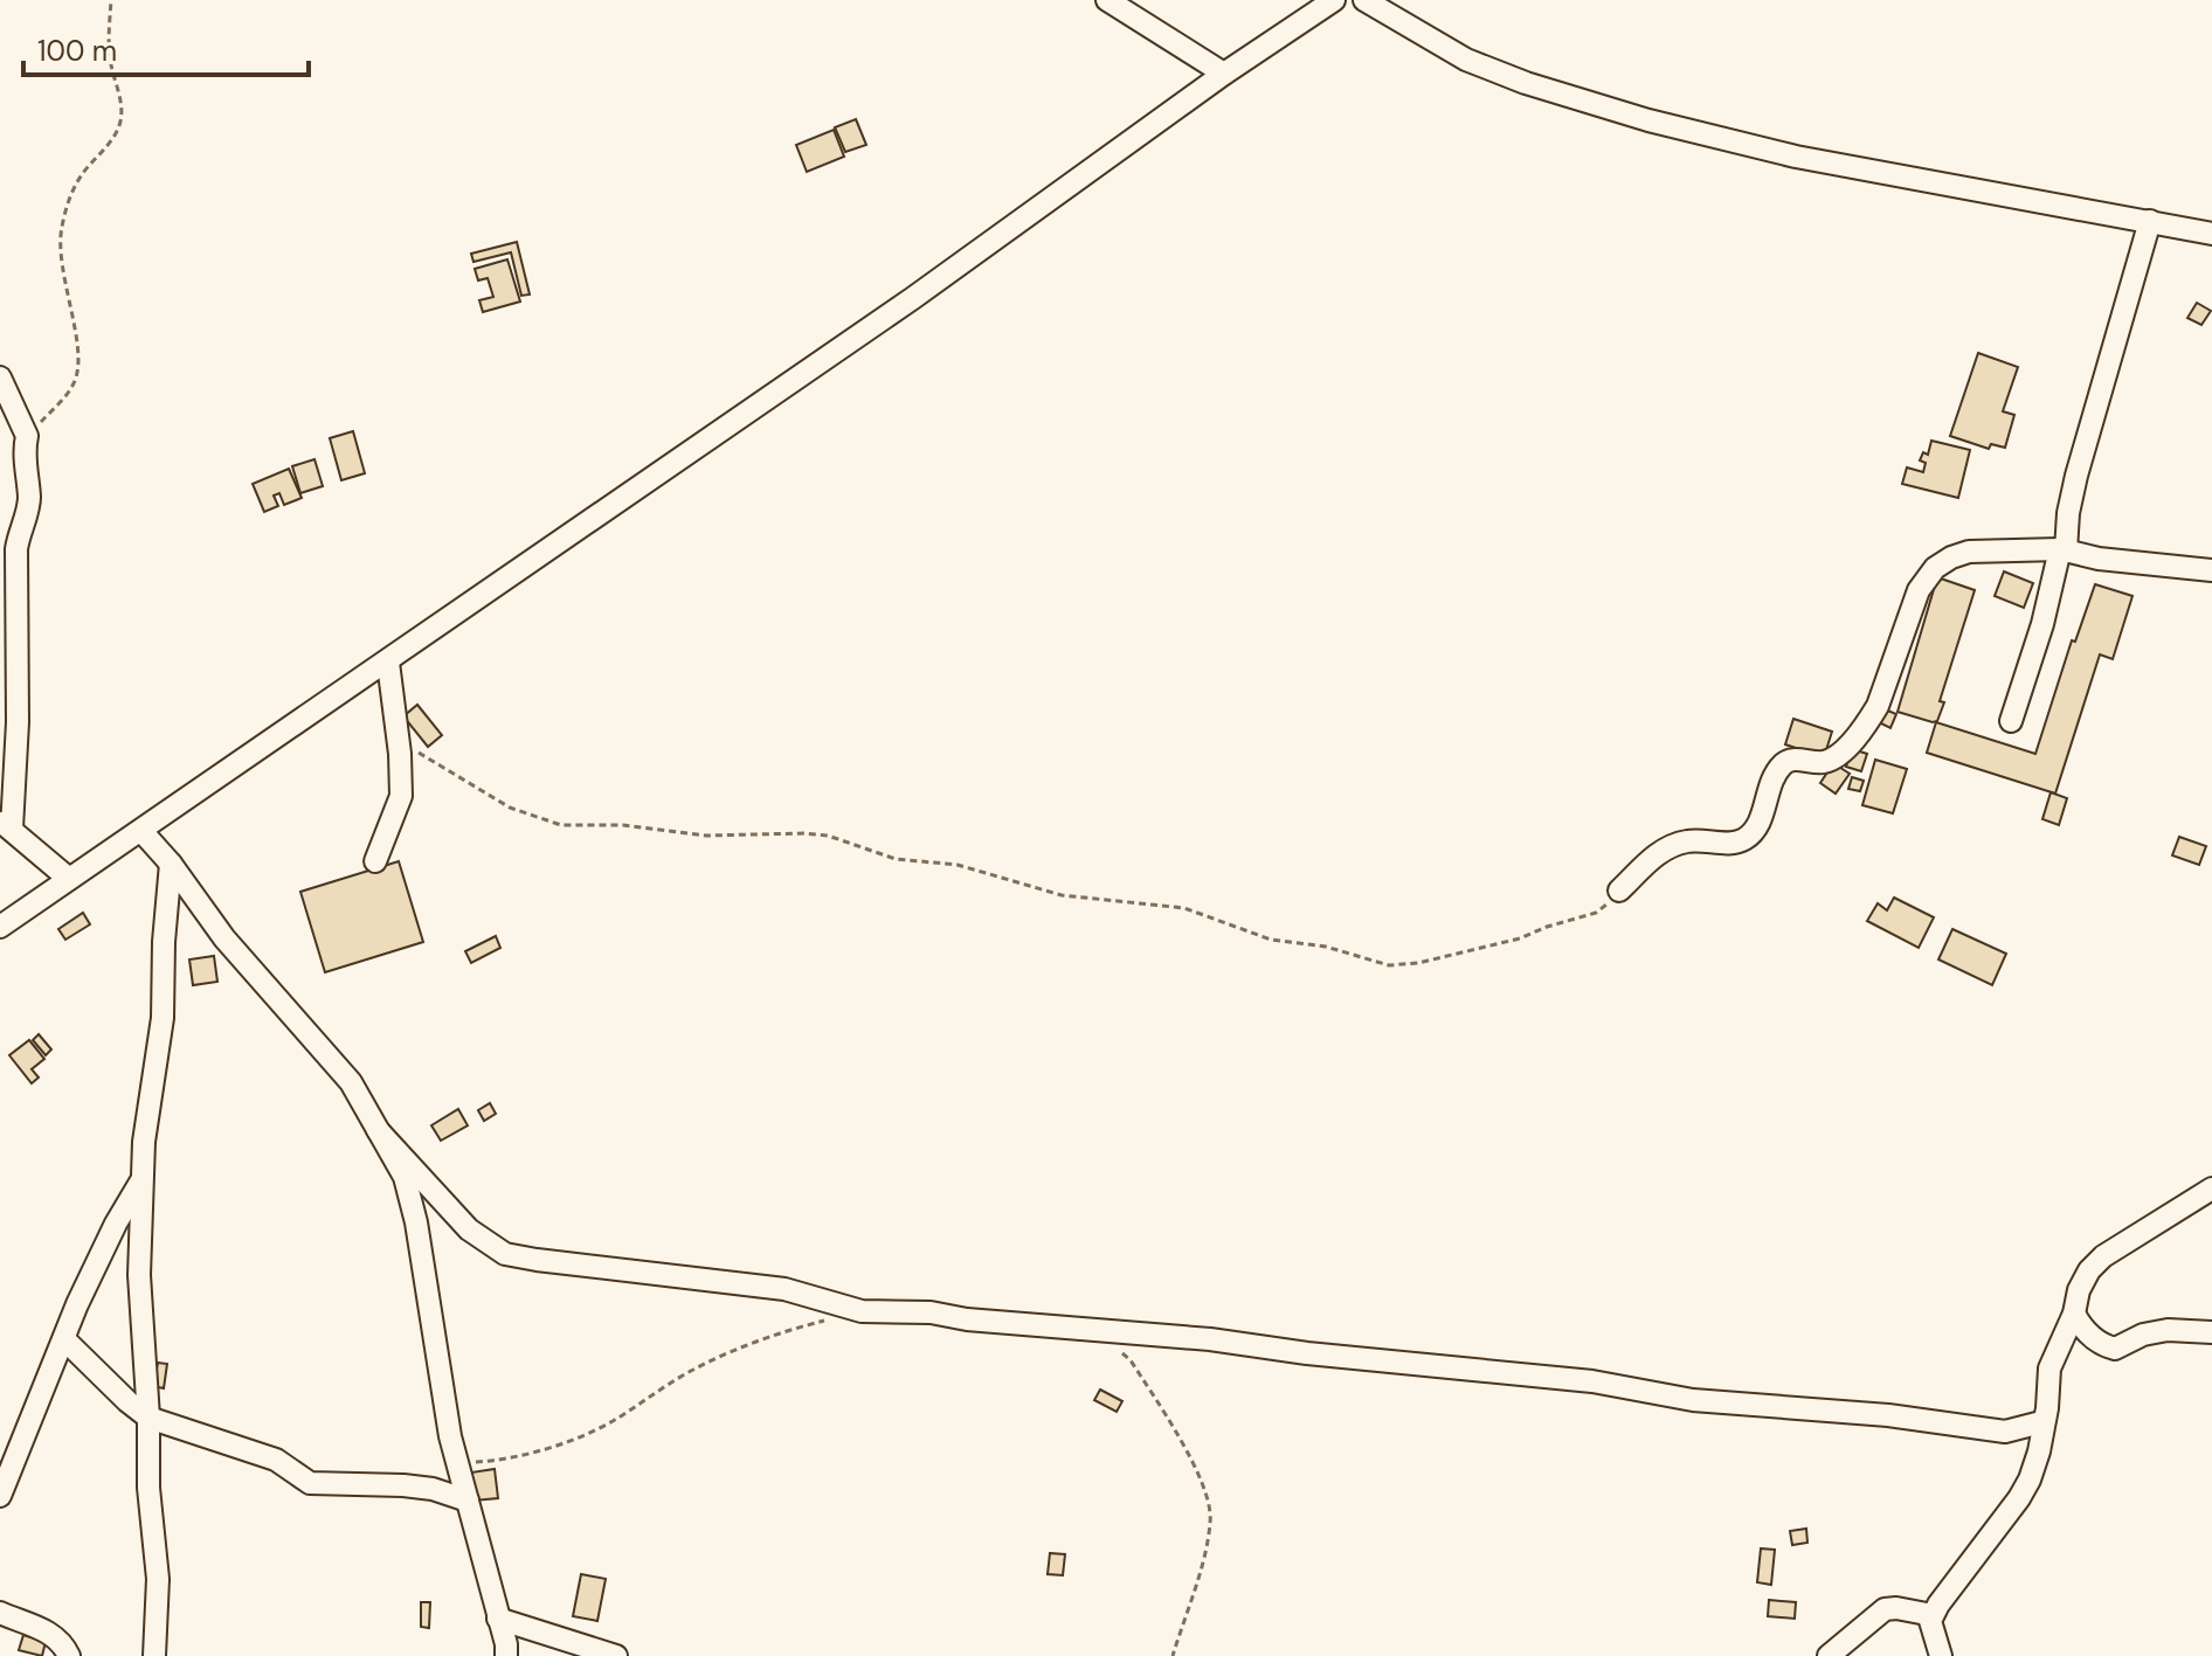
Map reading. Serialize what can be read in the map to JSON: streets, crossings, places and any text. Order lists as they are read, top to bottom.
{
  "scale_bar": "100 m"
}
